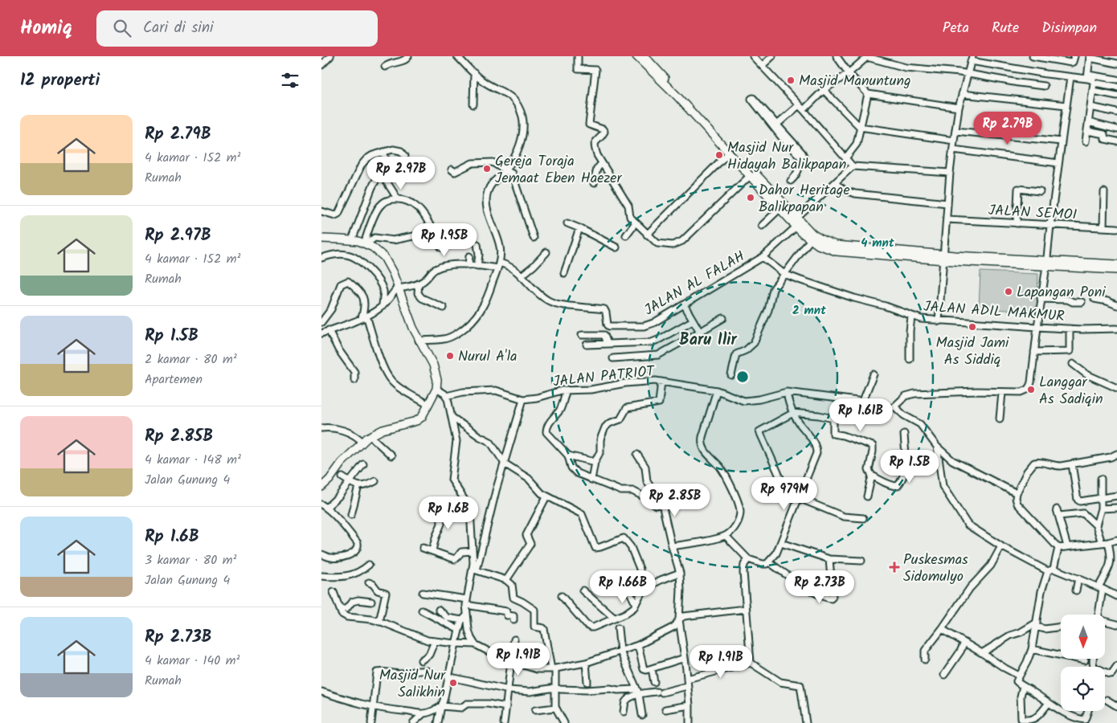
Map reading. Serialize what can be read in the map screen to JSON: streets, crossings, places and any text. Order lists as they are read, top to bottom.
{
  "streets": {
    "street": [
      "JALAN SEMOI",
      "JALAN AL FALAH",
      "JALAN ADIL MAKMUR",
      "JALAN PATRIOT"
    ]
  },
  "crossings": [
    ["JALAN AL FALAH", "JALAN ADIL MAKMUR"]
  ],
  "districts": ["Baru Ilir"],
  "places": {
    "other": [
      "Masjid Manuntung",
      "Masjid Nur Hidayah Balikpapan",
      "Gereja Toraja Jemaat Eben Haezer",
      "Dahor Heritage Balikpapan",
      "Lapangan Poni",
      "Masjid Jami As Siddiq",
      "Nurul A'la",
      "Langgar As Sadiqin",
      "Masjid Nur Salikhin"
    ],
    "health": ["Puskesmas Sidomulyo"]
  },
  "north": "bottom",
  "page": {
    "header": "Homiq",
    "search": "Cari di sini",
    "nav": ["Peta", "Rute", "Disimpan"],
    "heading": "12 properti",
    "list": [
      {
        "name": "Rp 2.79B",
        "note": "4 kamar · 152 m² · Rumah"
      },
      {
        "name": "Rp 2.97B",
        "note": "4 kamar · 152 m² · Rumah"
      },
      {
        "name": "Rp 1.5B",
        "note": "2 kamar · 80 m² · Apartemen"
      },
      {
        "name": "Rp 2.85B",
        "note": "4 kamar · 148 m² · Jalan Gunung 4"
      },
      {
        "name": "Rp 1.6B",
        "note": "3 kamar · 80 m² · Jalan Gunung 4"
      },
      {
        "name": "Rp 2.73B",
        "note": "4 kamar · 140 m² · Rumah"
      }
    ],
    "price": [
      "Rp 2.79B",
      "Rp 2.97B",
      "Rp 1.95B",
      "Rp 1.61B",
      "Rp 1.5B",
      "Rp 979M",
      "Rp 2.85B",
      "Rp 1.6B",
      "Rp 1.66B",
      "Rp 2.73B",
      "Rp 1.91B",
      "Rp 1.91B"
    ]
  },
  "rings": ["4 mnt", "2 mnt"]
}
